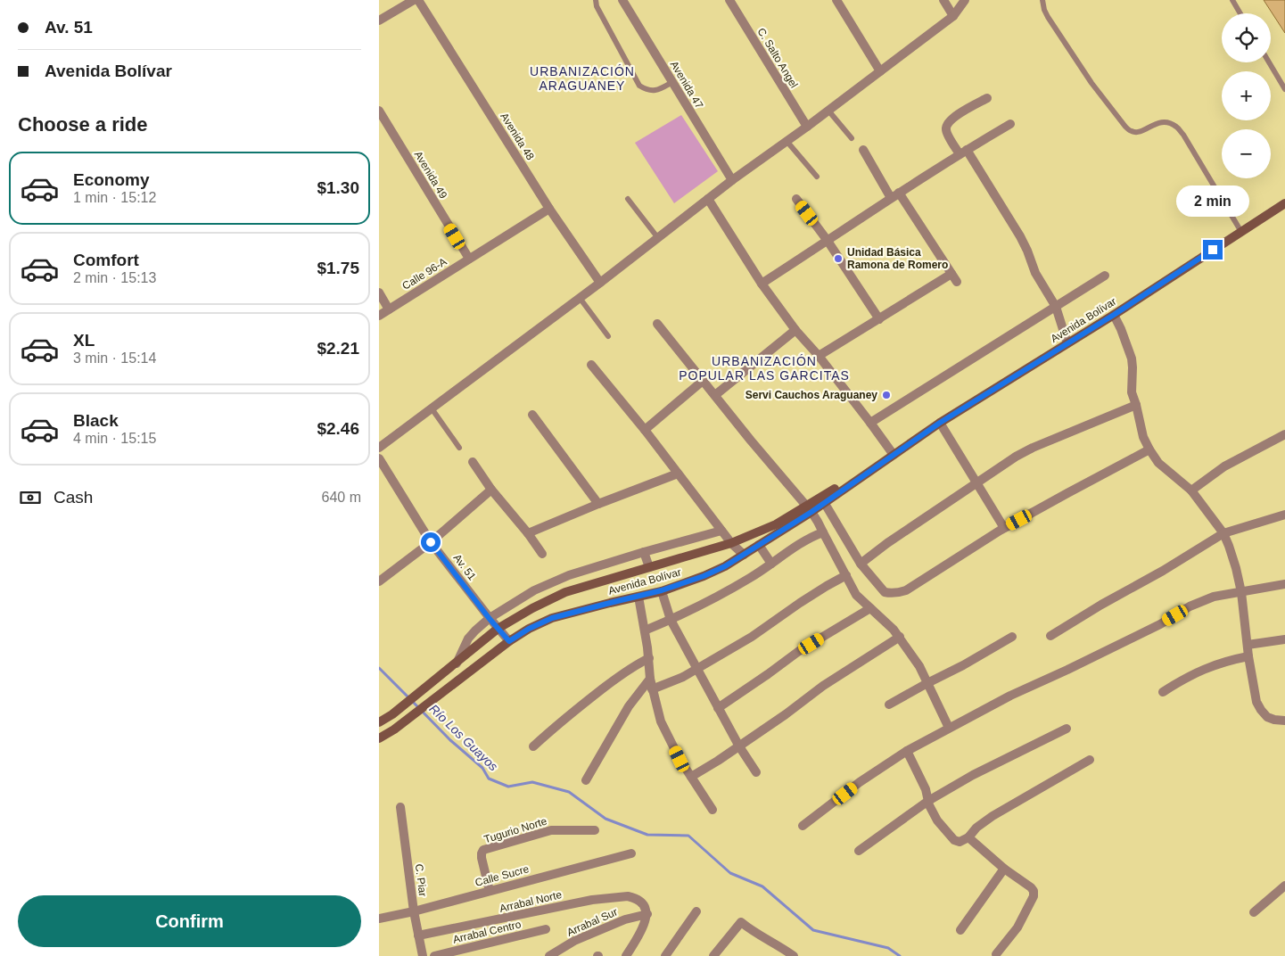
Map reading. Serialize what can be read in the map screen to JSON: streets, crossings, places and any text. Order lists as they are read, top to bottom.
{
  "streets": {
    "main road": ["Avenida Bolívar"],
    "street": [
      "C. Salto Angel",
      "Avenida 47",
      "Avenida 48",
      "Avenida 49",
      "Calle 96-A",
      "Av. 51",
      "Tugurio Norte",
      "Calle Sucre",
      "C. Piar",
      "Arrabal Norte",
      "Arrabal Sur",
      "Arrabal Centro"
    ]
  },
  "crossings": [
    ["Avenida 48", "Calle 96-A"],
    ["Avenida 49", "Calle 96-A"],
    ["Avenida Bolívar", "Av. 51"],
    ["Tugurio Norte", "Calle Sucre"],
    ["Calle Sucre", "C. Piar"],
    ["C. Piar", "Arrabal Norte"],
    ["Arrabal Norte", "Arrabal Sur"]
  ],
  "districts": ["URBANIZACIÓN ARAGUANEY", "URBANIZACIÓN POPULAR LAS GARCITAS"],
  "water": ["Río Los Guayos"],
  "places": ["Unidad Básica Ramona de Romero", "Servi Cauchos Araguaney"],
  "page": {
    "banner": ["Av. 51", "Avenida Bolívar"],
    "map_buttons": ["+", "−"],
    "heading": "Choose a ride",
    "list": [
      {
        "name": "Economy",
        "note": "1 min · 15:12",
        "value": "$1.30"
      },
      {
        "name": "Comfort",
        "note": "2 min · 15:13",
        "value": "$1.75"
      },
      {
        "name": "XL",
        "note": "3 min · 15:14",
        "value": "$2.21"
      },
      {
        "name": "Black",
        "note": "4 min · 15:15",
        "value": "$2.46"
      }
    ],
    "bubble": "2 min",
    "pay": ["Cash", "640 m"],
    "buttons": "Confirm"
  }
}
